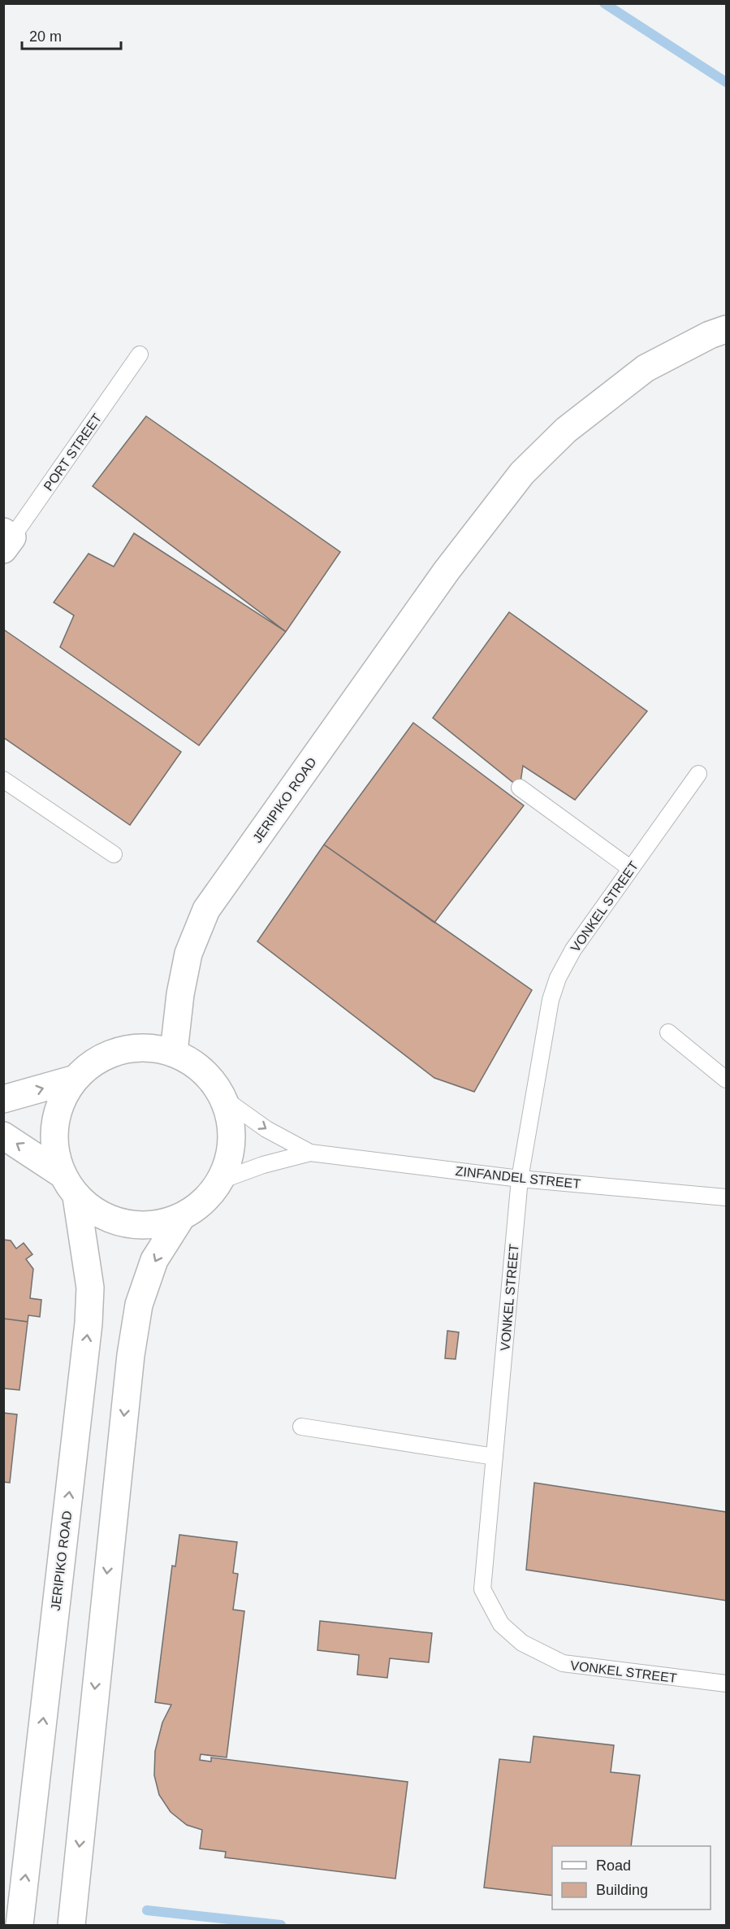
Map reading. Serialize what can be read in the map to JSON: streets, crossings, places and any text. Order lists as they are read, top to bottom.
{
  "streets": {
    "street": ["JERIPIKO ROAD"],
    "lane": ["PORT STREET", "VONKEL STREET", "ZINFANDEL STREET"]
  },
  "crossings": [
    ["VONKEL STREET", "ZINFANDEL STREET"]
  ],
  "legend": ["Road", "Building"],
  "scale_bar": "20 m"
}
